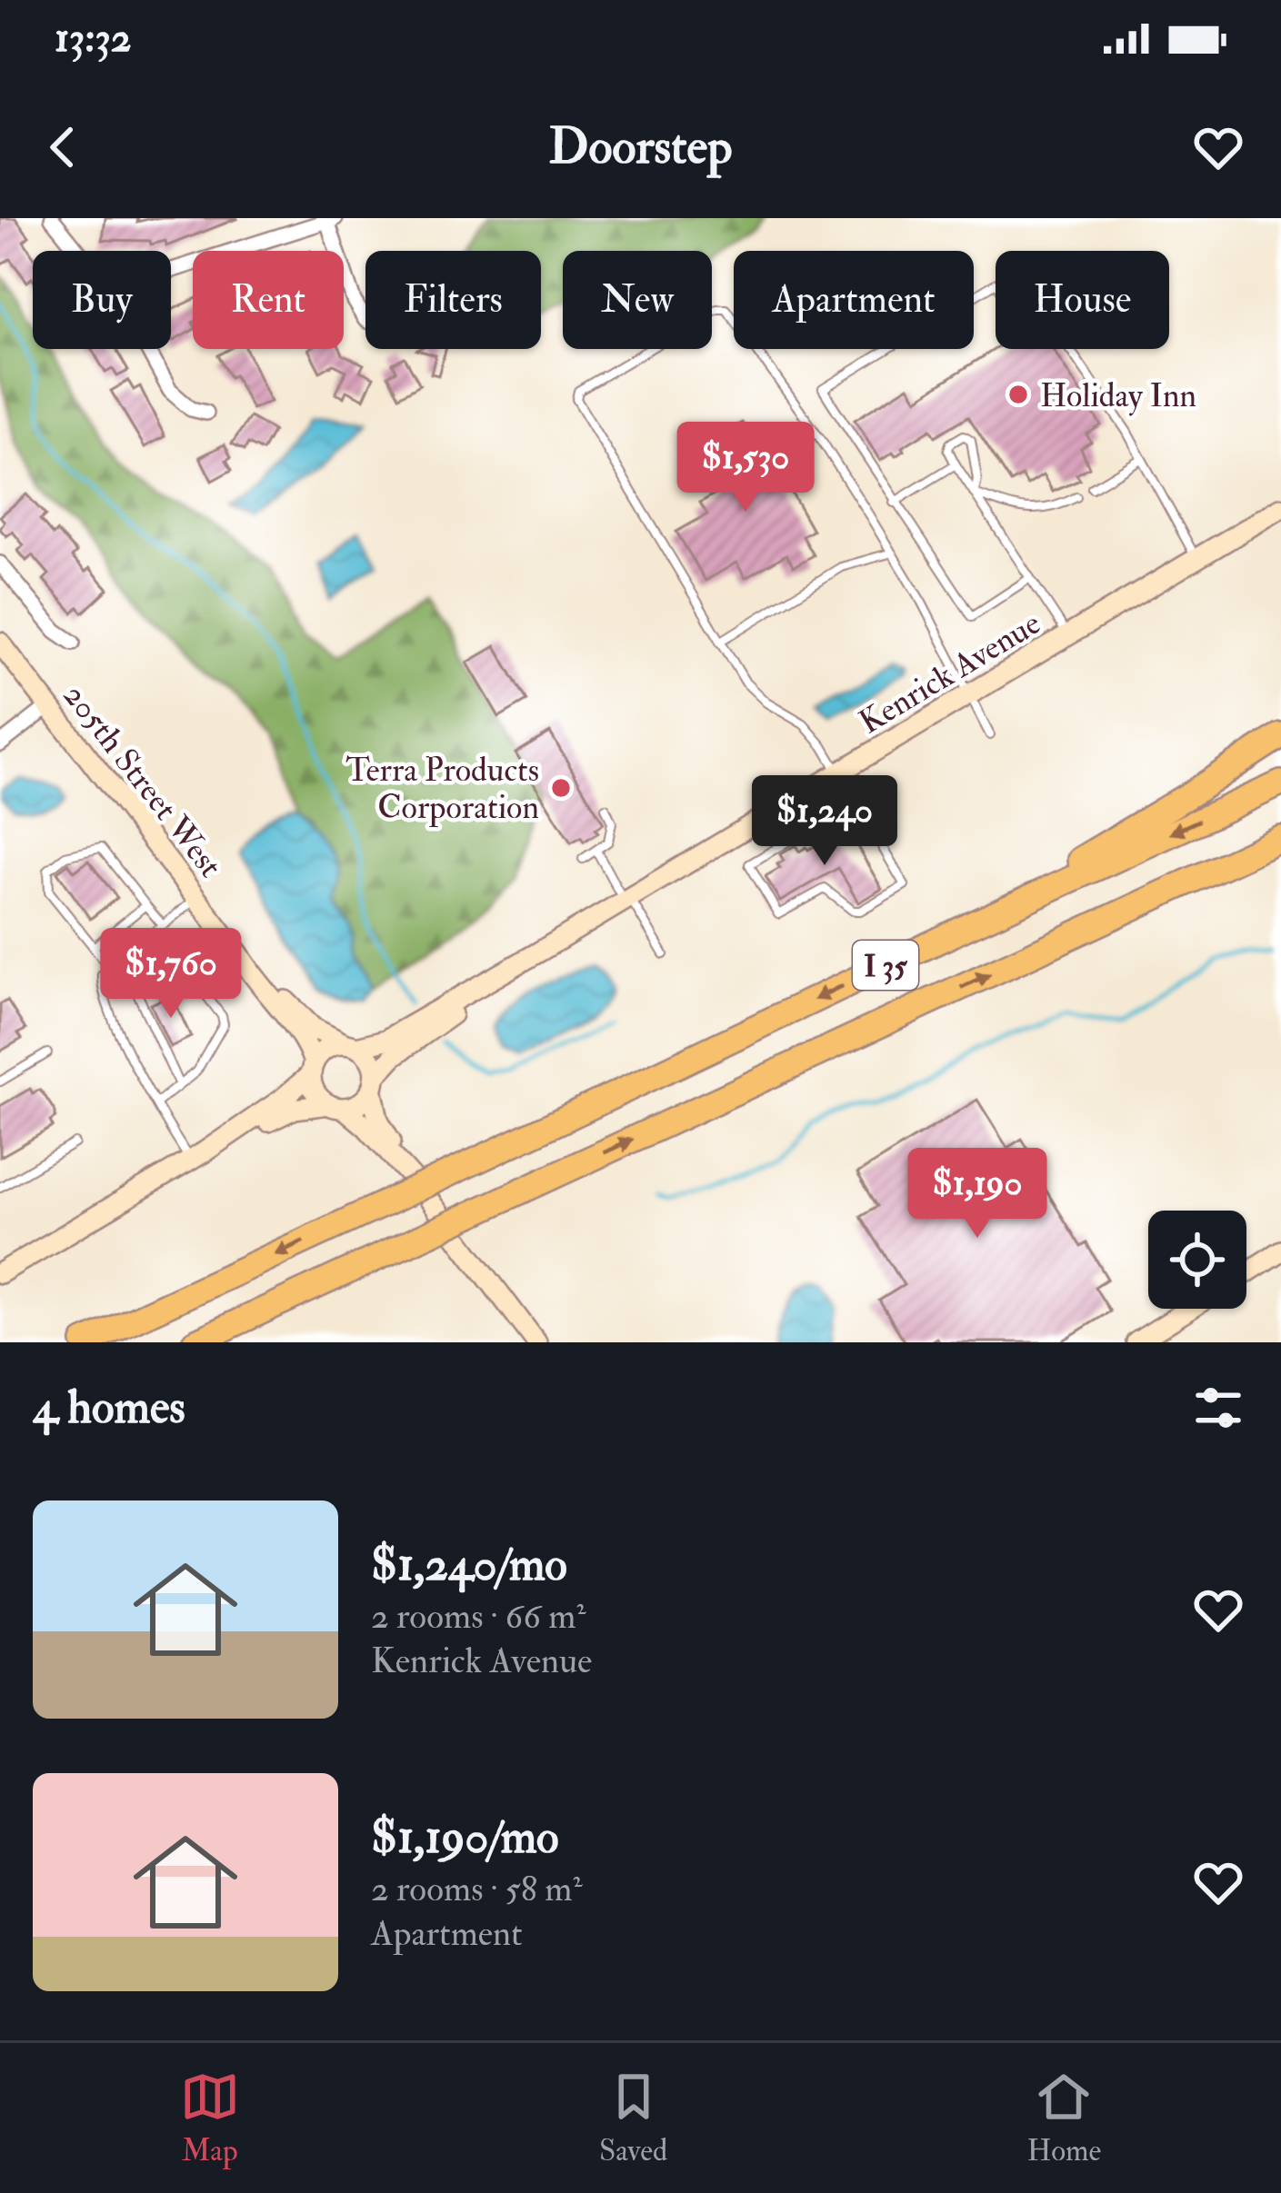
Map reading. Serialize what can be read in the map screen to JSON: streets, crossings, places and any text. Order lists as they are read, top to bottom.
{
  "streets": {
    "highway": ["I 35"],
    "street": ["Kenrick Avenue", "205th Street West"]
  },
  "crossings": [
    ["Kenrick Avenue", "205th Street West"]
  ],
  "places": ["Holiday Inn", "Terra Products Corporation"],
  "page": {
    "status": "13:32",
    "header": "Doorstep",
    "chip": [
      "Buy",
      "Rent",
      "Filters",
      "New",
      "Apartment",
      "House"
    ],
    "price": [
      "$1,530",
      "$1,240",
      "$1,760",
      "$1,190"
    ],
    "heading": "4 homes",
    "list": [
      {
        "name": "$1,240/mo",
        "note": "2 rooms · 66 m² · Kenrick Avenue"
      },
      {
        "name": "$1,190/mo",
        "note": "2 rooms · 58 m² · Apartment"
      }
    ],
    "tabs": ["Map", "Saved", "Home"]
  }
}
